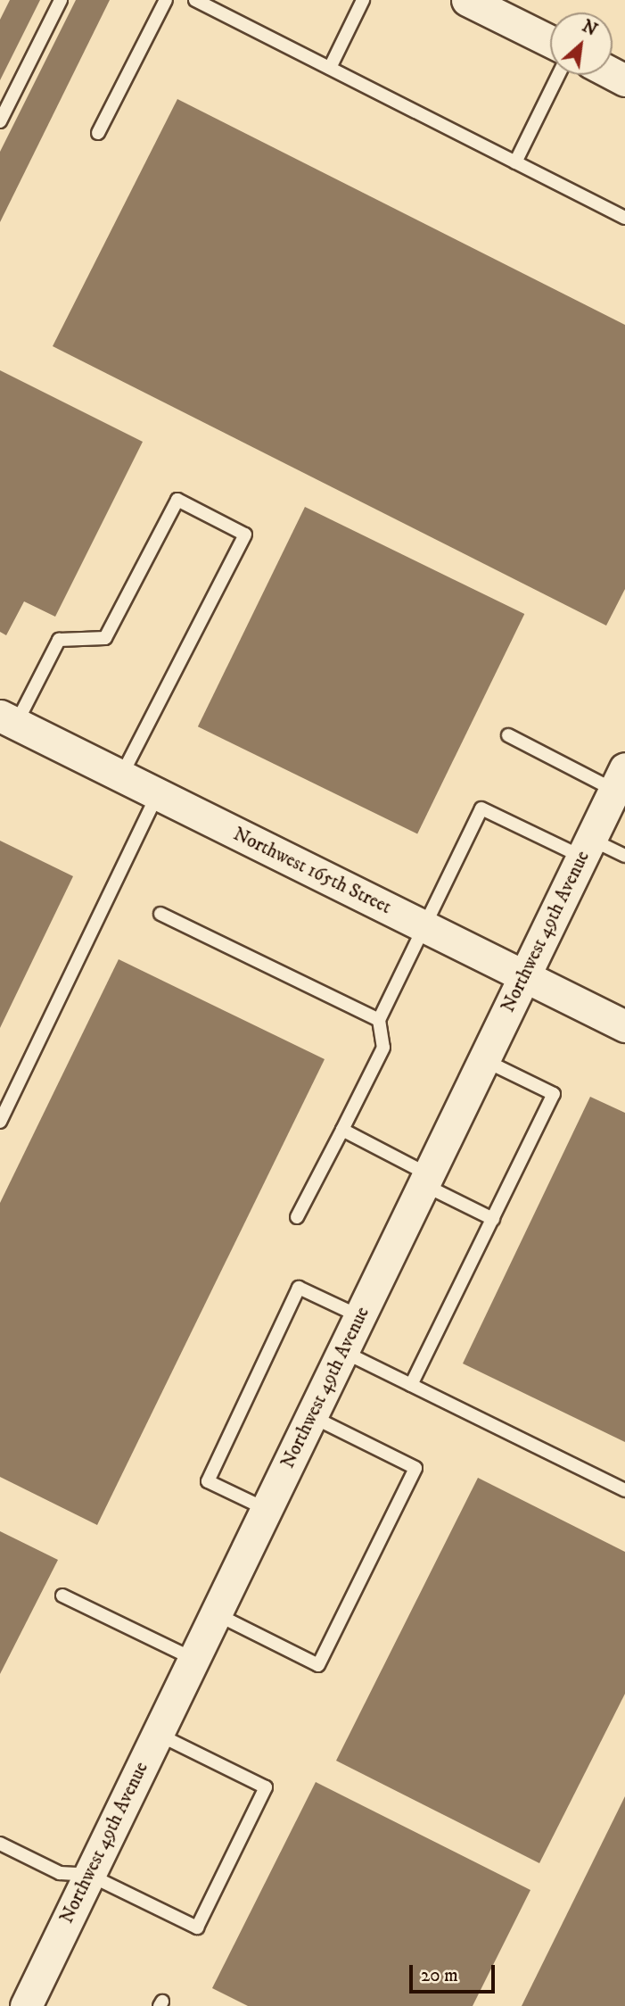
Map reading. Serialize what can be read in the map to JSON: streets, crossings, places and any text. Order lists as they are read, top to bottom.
{
  "streets": {
    "street": ["Northwest 165th Street", "Northwest 49th Avenue"]
  },
  "crossings": [
    ["Northwest 165th Street", "Northwest 49th Avenue"]
  ],
  "scale_bar": "20 m",
  "north": "top right"
}
